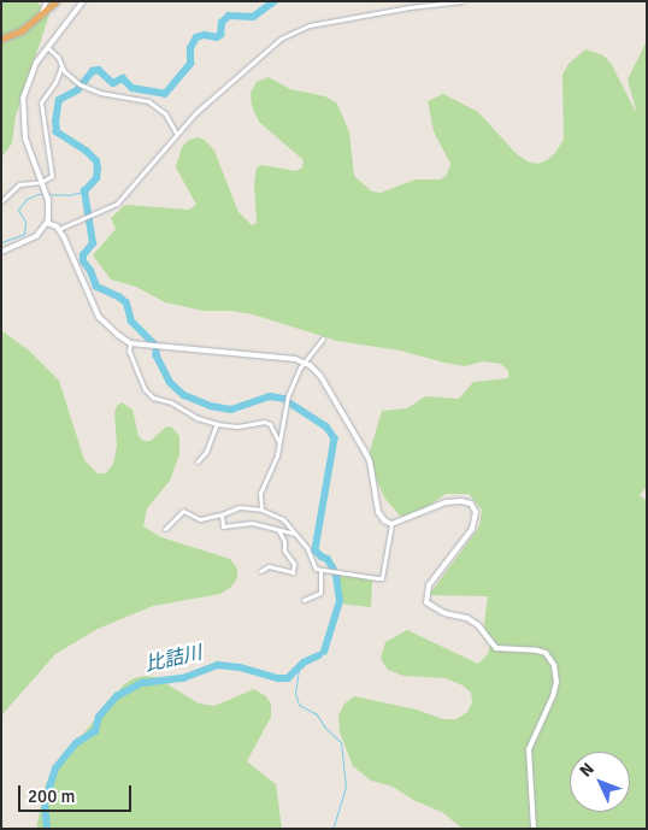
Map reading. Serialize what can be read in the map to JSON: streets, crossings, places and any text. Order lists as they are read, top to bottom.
{
  "water": ["比詰川"],
  "scale_bar": "200 m",
  "north": "top left"
}
